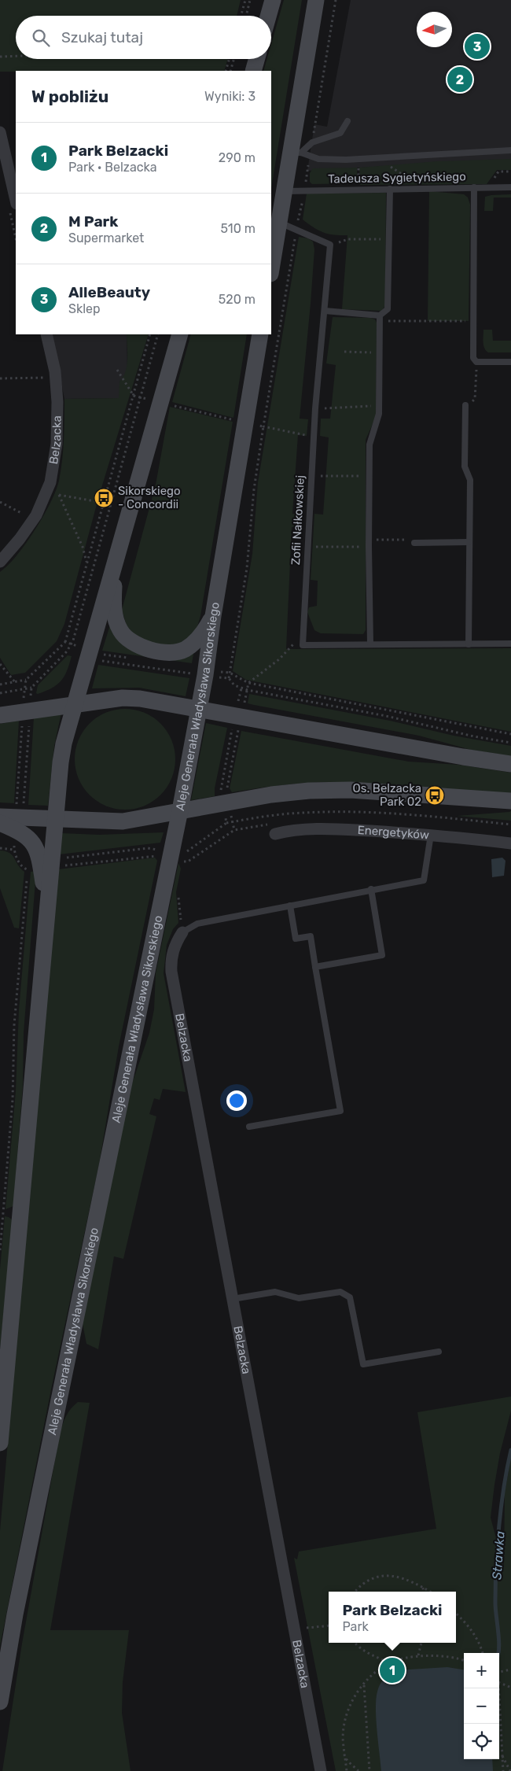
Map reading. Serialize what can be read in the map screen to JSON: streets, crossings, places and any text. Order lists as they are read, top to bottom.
{
  "streets": {
    "main road": ["Aleje Generała Władysława Sikorskiego"],
    "street": ["Belzacka", "Energetyków"],
    "lane": ["Tadeusza Sygietyńskiego", "Zofii Nałkowskiej"]
  },
  "water": ["Strawka"],
  "places": {
    "bus stop": ["Sikorskiego - Concordii", "Os. Belzacka Park 02"]
  },
  "north": "left",
  "page": {
    "search": "Szukaj tutaj",
    "pins": ["3", "2", "1"],
    "heading": ["W pobliżu", "Wyniki: 3"],
    "list": [
      {
        "mark": "1",
        "name": "Park Belzacki",
        "note": "Park · Belzacka",
        "value": "290 m"
      },
      {
        "mark": "2",
        "name": "M Park",
        "note": "Supermarket",
        "value": "510 m"
      },
      {
        "mark": "3",
        "name": "AlleBeauty",
        "note": "Sklep",
        "value": "520 m"
      }
    ],
    "popup": ["Park Belzacki", "Park"],
    "map_buttons": ["+", "−"]
  }
}
